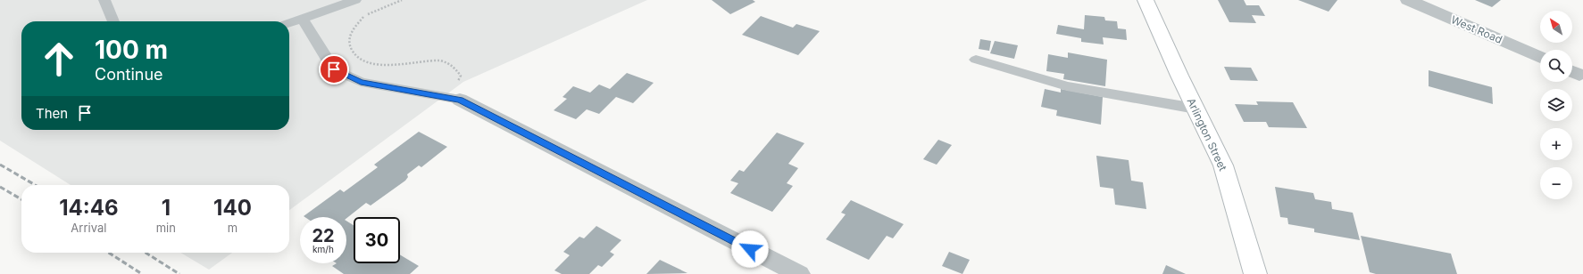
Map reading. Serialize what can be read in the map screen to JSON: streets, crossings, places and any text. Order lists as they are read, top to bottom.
{
  "streets": {
    "street": ["West Road", "Arlington Street"]
  },
  "north": "top left",
  "page": {
    "map_buttons": ["+", "−"],
    "turn": ["100 m", "Continue"],
    "then": "Then",
    "eta": [
      "14:46",
      "Arrival",
      "1",
      "min",
      "140",
      "m"
    ],
    "speed": "22 km/h",
    "limit": "30"
  }
}
